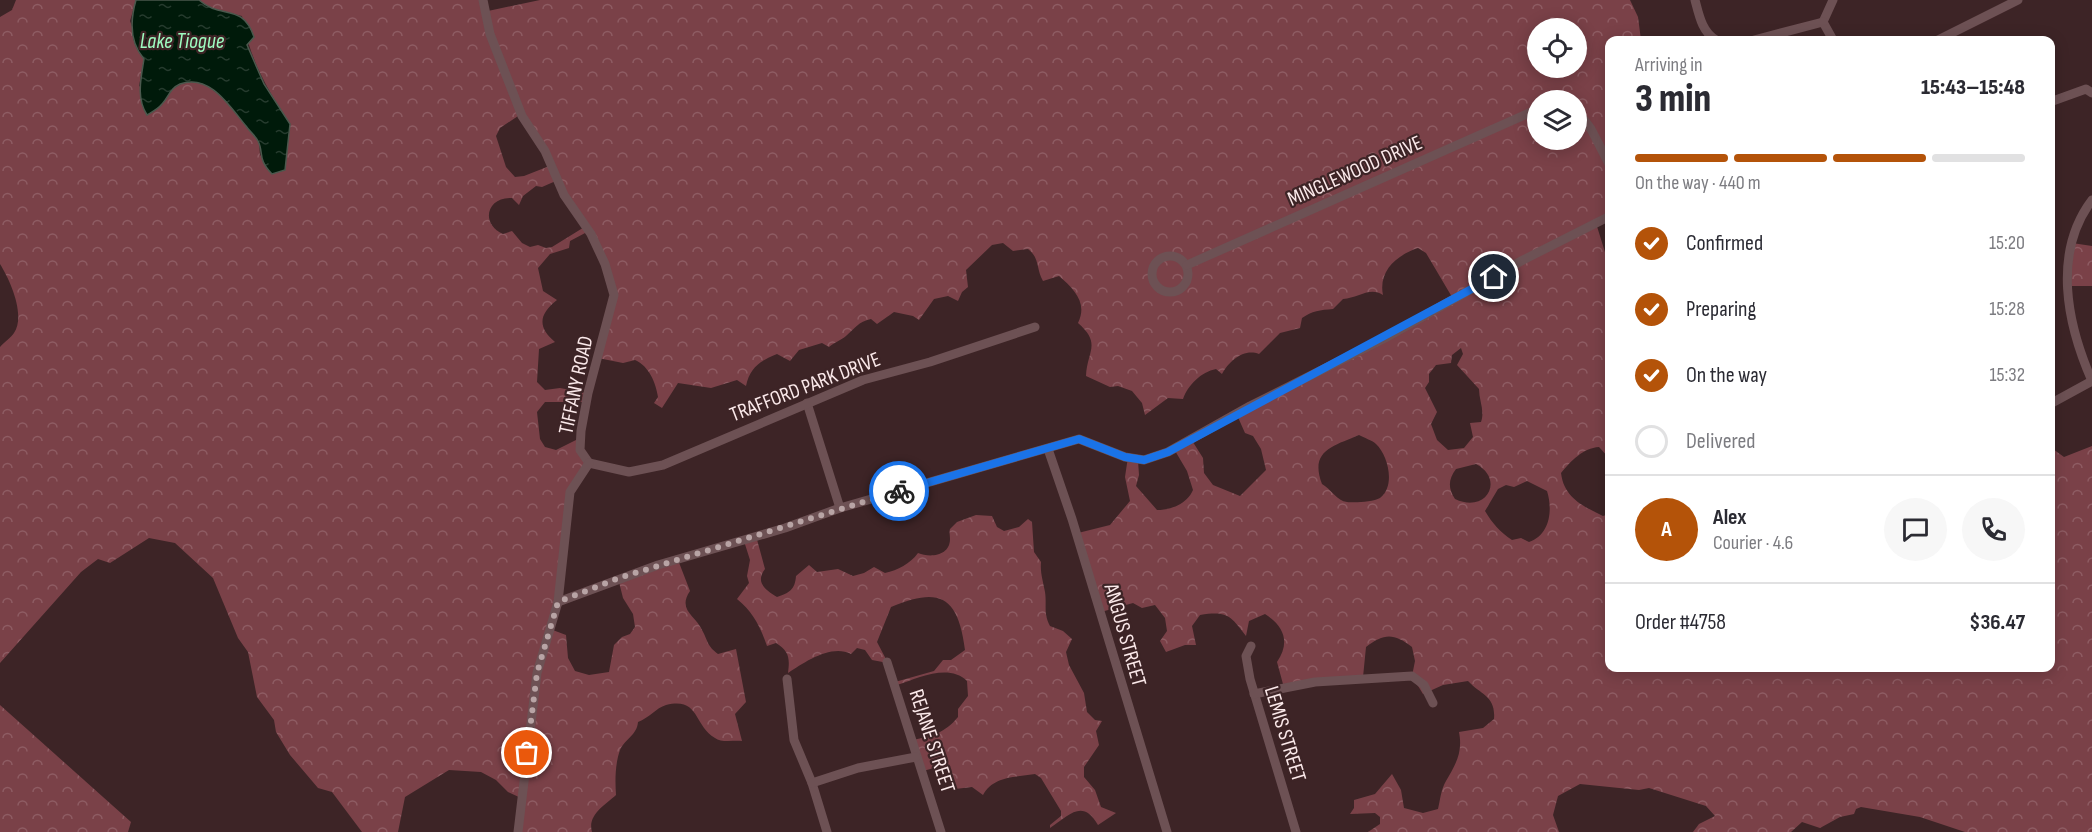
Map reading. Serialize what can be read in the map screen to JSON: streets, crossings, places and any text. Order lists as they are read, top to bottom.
{
  "streets": {
    "street": [
      "MINGLEWOOD DRIVE",
      "TIFFANY ROAD",
      "TRAFFORD PARK DRIVE",
      "ANGUS STREET",
      "LEMIS STREET",
      "REJANE STREET"
    ]
  },
  "crossings": [
    ["TIFFANY ROAD", "TRAFFORD PARK DRIVE"]
  ],
  "water": ["Lake Tiogue"],
  "page": {
    "heading": ["3 min", "Arriving in", "15:43–15:48"],
    "panel": [
      "Alex",
      "Courier · 4.6",
      "Order #4758",
      "$36.47"
    ],
    "bar": "On the way · 440 m",
    "list": [
      ["Confirmed", "15:20"],
      ["Preparing", "15:28"],
      ["On the way", "15:32"],
      "Delivered"
    ],
    "round": "A"
  }
}
